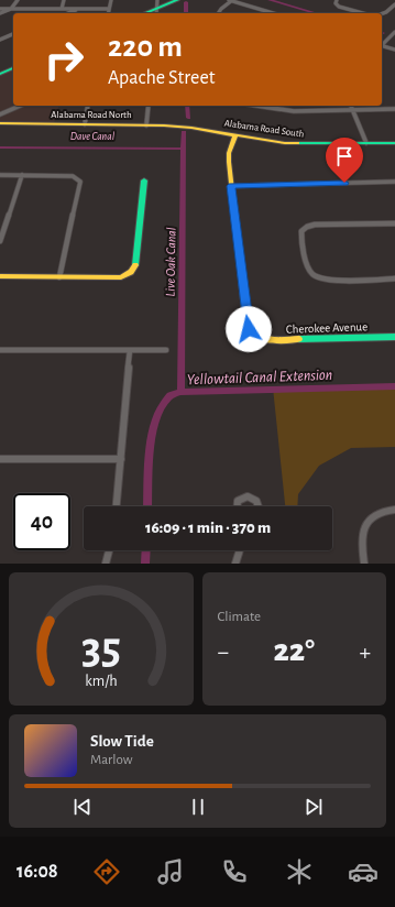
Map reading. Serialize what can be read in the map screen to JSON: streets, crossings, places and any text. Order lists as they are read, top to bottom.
{
  "streets": {
    "street": ["Alabama Road North", "Alabama Road South", "Cherokee Avenue"]
  },
  "crossings": [
    ["Alabama Road North", "Alabama Road South"],
    ["Alabama Road South", "Cherokee Avenue"]
  ],
  "water": ["Dave Canal", "Live Oak Canal", "Yellowtail Canal Extension"],
  "page": {
    "turn": ["220 m", "Apache Street"],
    "limit": "40",
    "trip": "16:09 · 1 min · 370 m",
    "tile": "Climate",
    "heat": ["−", "22°", "+"],
    "song": ["Slow Tide", "Marlow"],
    "tabs": "16:08",
    "gauge": ["35", "km/h"]
  }
}
